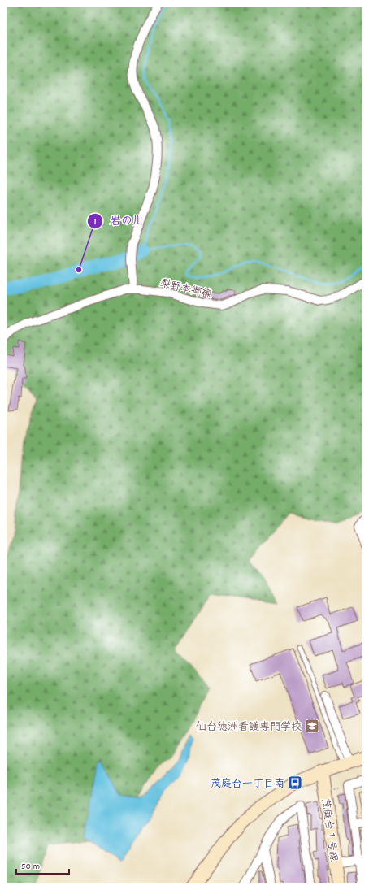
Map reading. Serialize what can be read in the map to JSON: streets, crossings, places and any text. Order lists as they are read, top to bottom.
{
  "streets": {
    "street": ["梨野本郷線", "茂庭台１号線"]
  },
  "places": {
    "other": ["岩の川"],
    "school or university": ["仙台徳洲看護専門学校"],
    "bus stop": ["茂庭台一丁目南"]
  },
  "scale_bar": "50 m"
}
